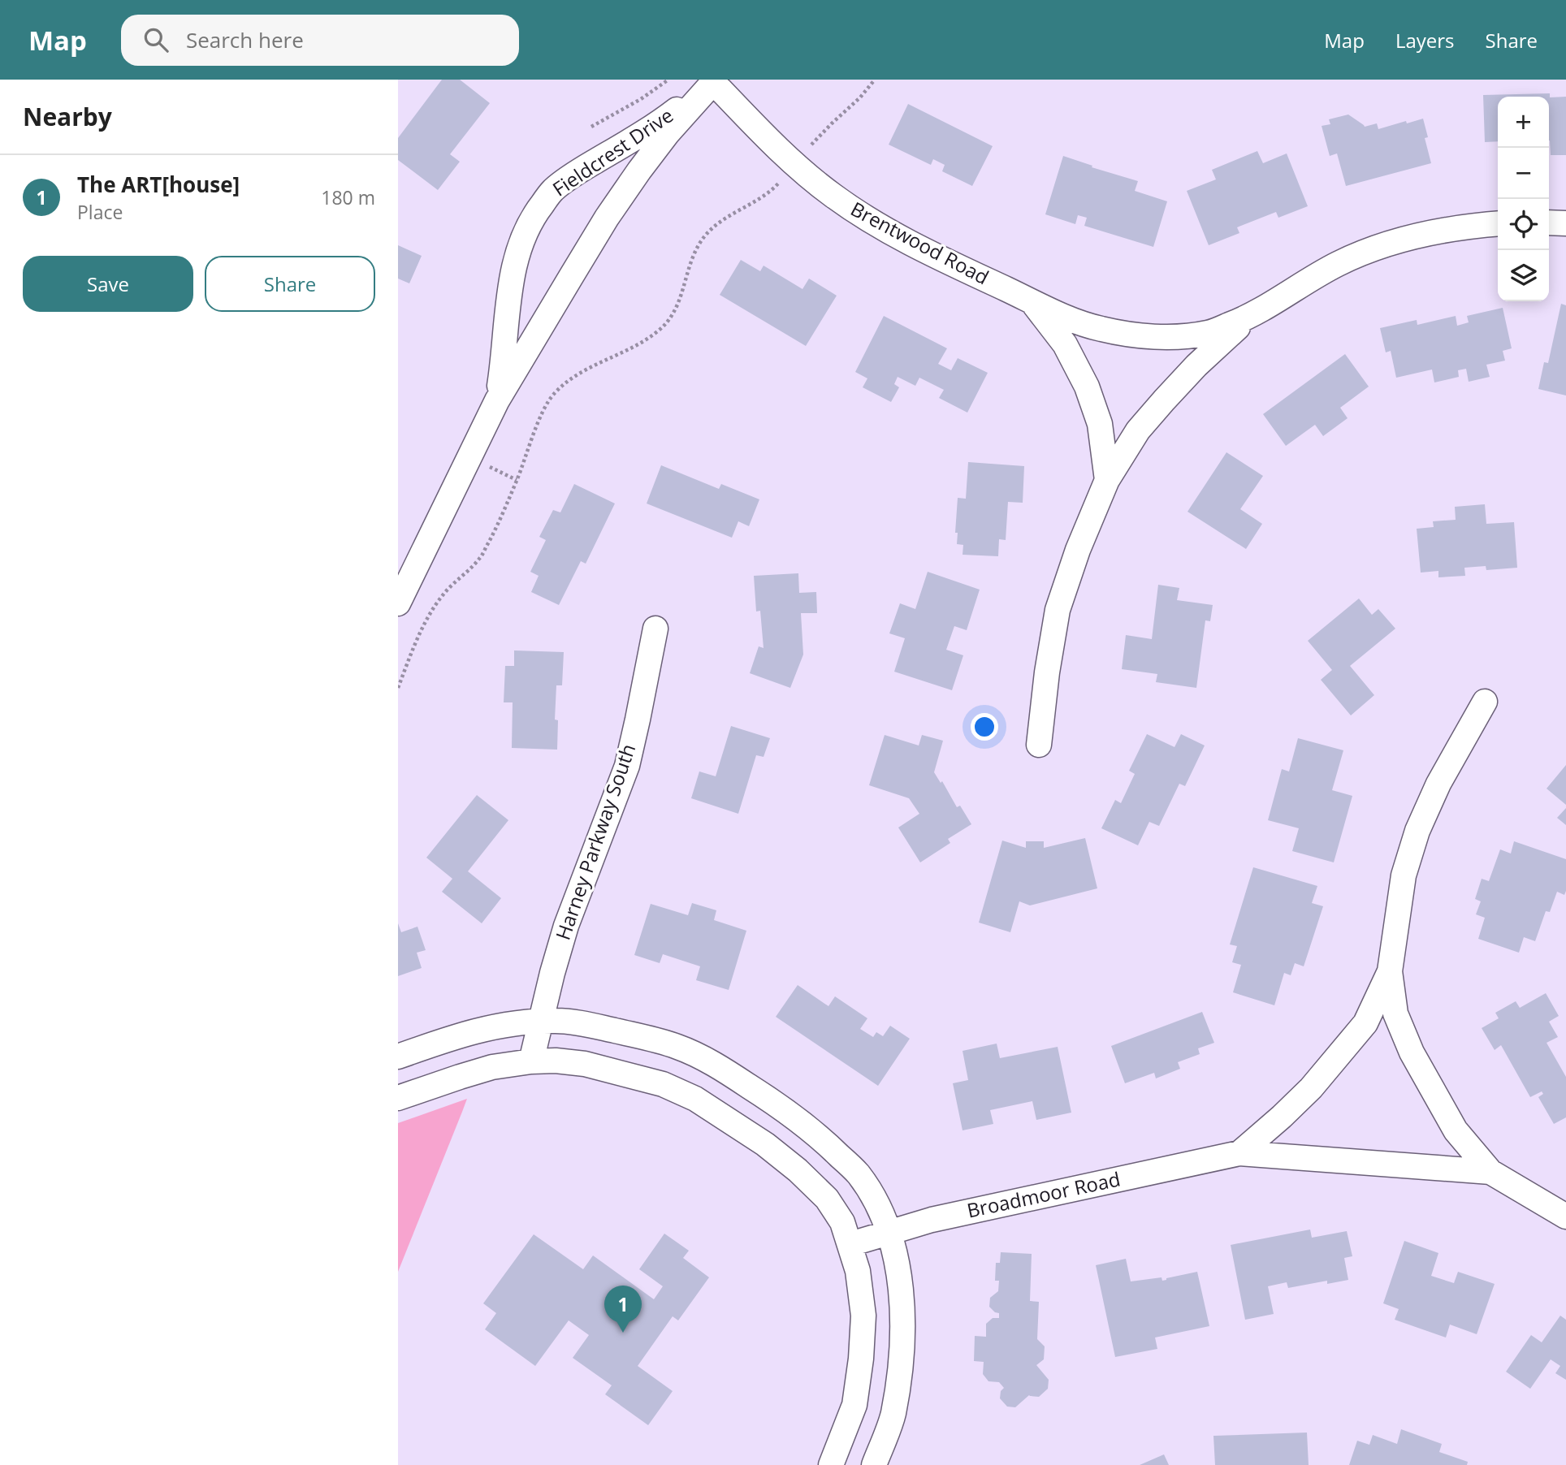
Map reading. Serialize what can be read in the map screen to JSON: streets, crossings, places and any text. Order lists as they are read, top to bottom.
{
  "streets": {
    "street": [
      "Fieldcrest Drive",
      "Brentwood Road",
      "Harney Parkway South",
      "Broadmoor Road"
    ]
  },
  "crossings": [
    ["Fieldcrest Drive", "Brentwood Road"]
  ],
  "page": {
    "header": "Map",
    "search": "Search here",
    "nav": ["Map", "Layers", "Share"],
    "heading": "Nearby",
    "map_buttons": ["+", "−"],
    "list": [
      {
        "mark": "1",
        "name": "The ART[house]",
        "note": "Place",
        "value": "180 m"
      }
    ],
    "buttons": ["Save", "Share"],
    "pins": "1"
  }
}
